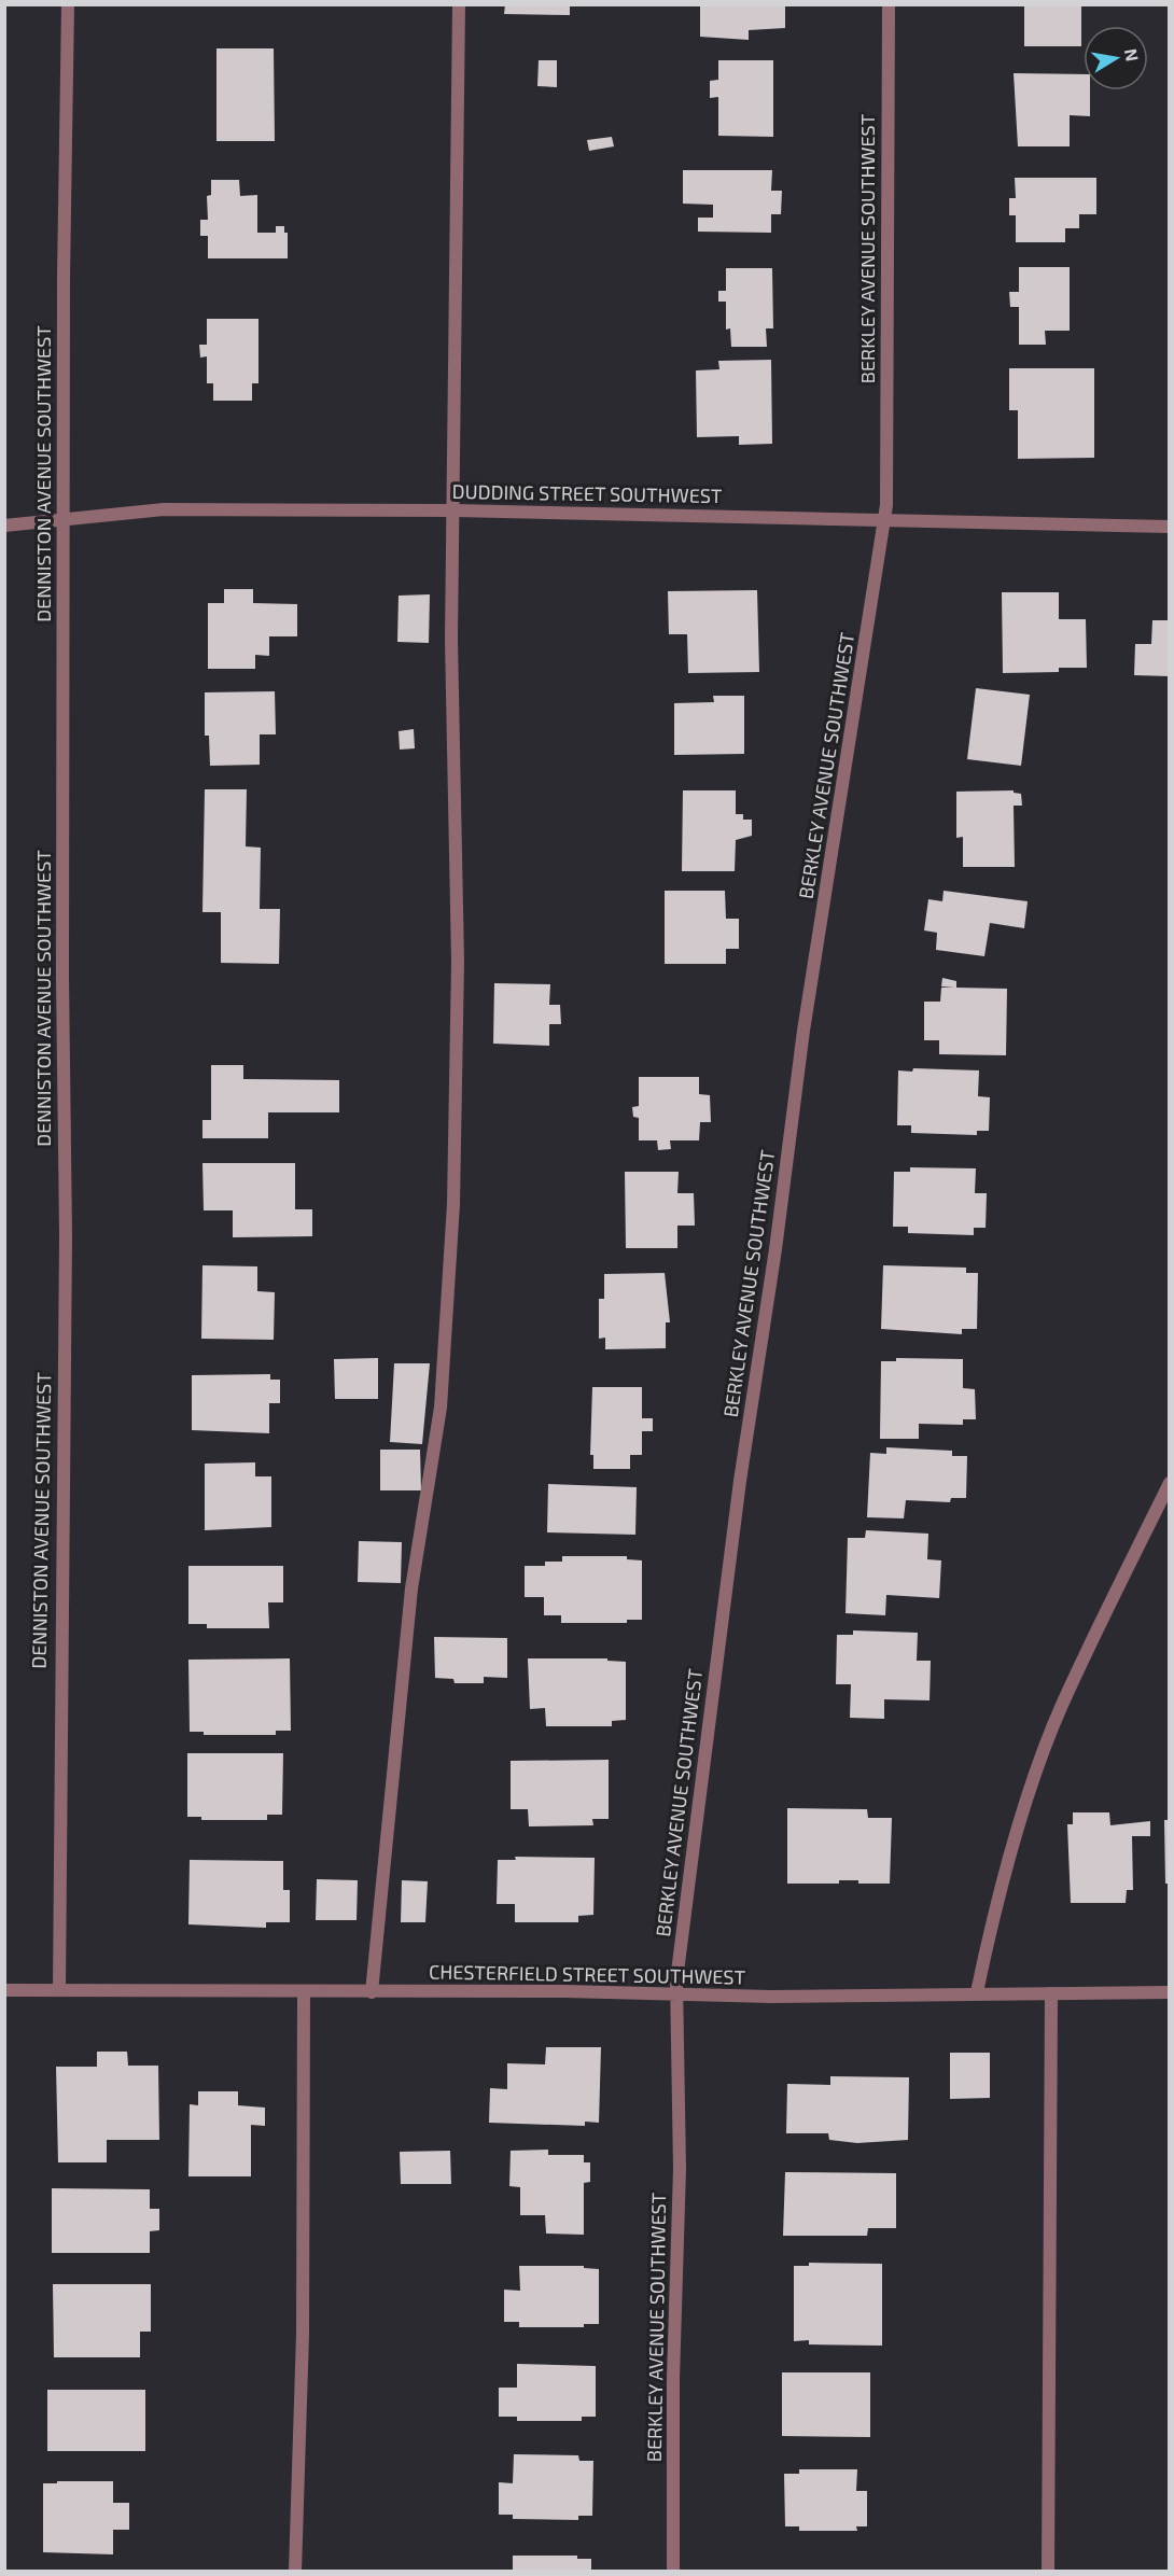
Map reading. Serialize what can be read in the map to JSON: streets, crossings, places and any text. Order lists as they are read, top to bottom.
{
  "streets": {
    "street": [
      "BERKLEY AVENUE SOUTHWEST",
      "DENNISTON AVENUE SOUTHWEST",
      "DUDDING STREET SOUTHWEST",
      "CHESTERFIELD STREET SOUTHWEST"
    ]
  },
  "crossings": [
    ["BERKLEY AVENUE SOUTHWEST", "DUDDING STREET SOUTHWEST"],
    ["BERKLEY AVENUE SOUTHWEST", "CHESTERFIELD STREET SOUTHWEST"],
    ["DENNISTON AVENUE SOUTHWEST", "DUDDING STREET SOUTHWEST"],
    ["DENNISTON AVENUE SOUTHWEST", "CHESTERFIELD STREET SOUTHWEST"]
  ],
  "north": "right"
}
